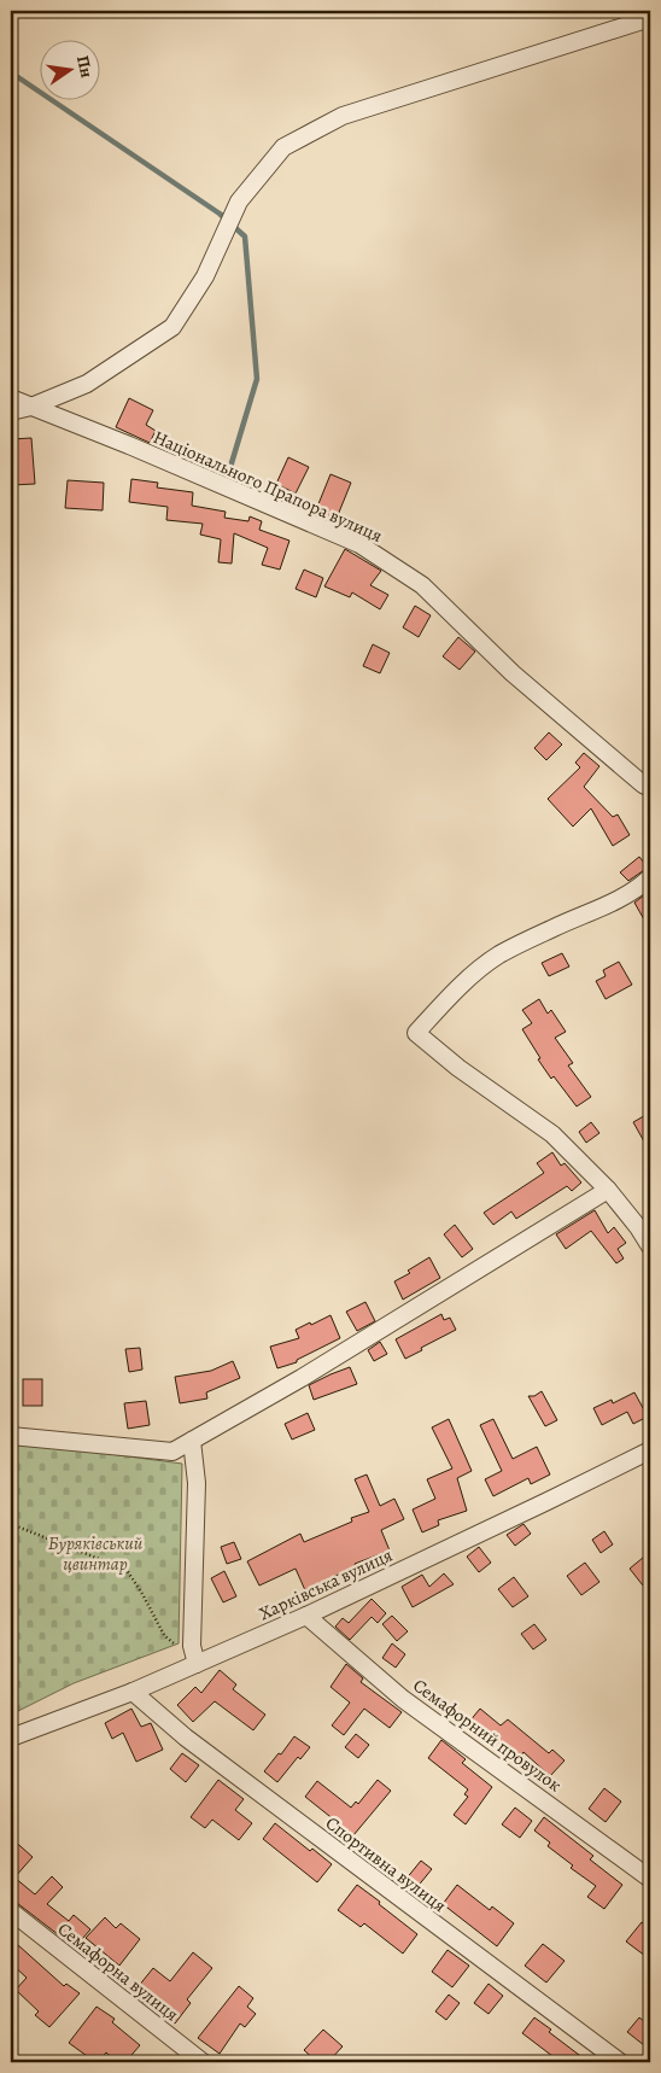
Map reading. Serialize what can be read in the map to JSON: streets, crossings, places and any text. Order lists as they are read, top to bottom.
{
  "streets": {
    "street": [
      "Національного Прапора вулиця",
      "Харківська вулиця",
      "Семафорний провулок",
      "Спортивна вулиця",
      "Семафорна вулиця"
    ]
  },
  "crossings": [
    ["Харківська вулиця", "Семафорний провулок"],
    ["Харківська вулиця", "Спортивна вулиця"]
  ],
  "parks": ["Буряківський цвинтар"],
  "north": "right"
}
